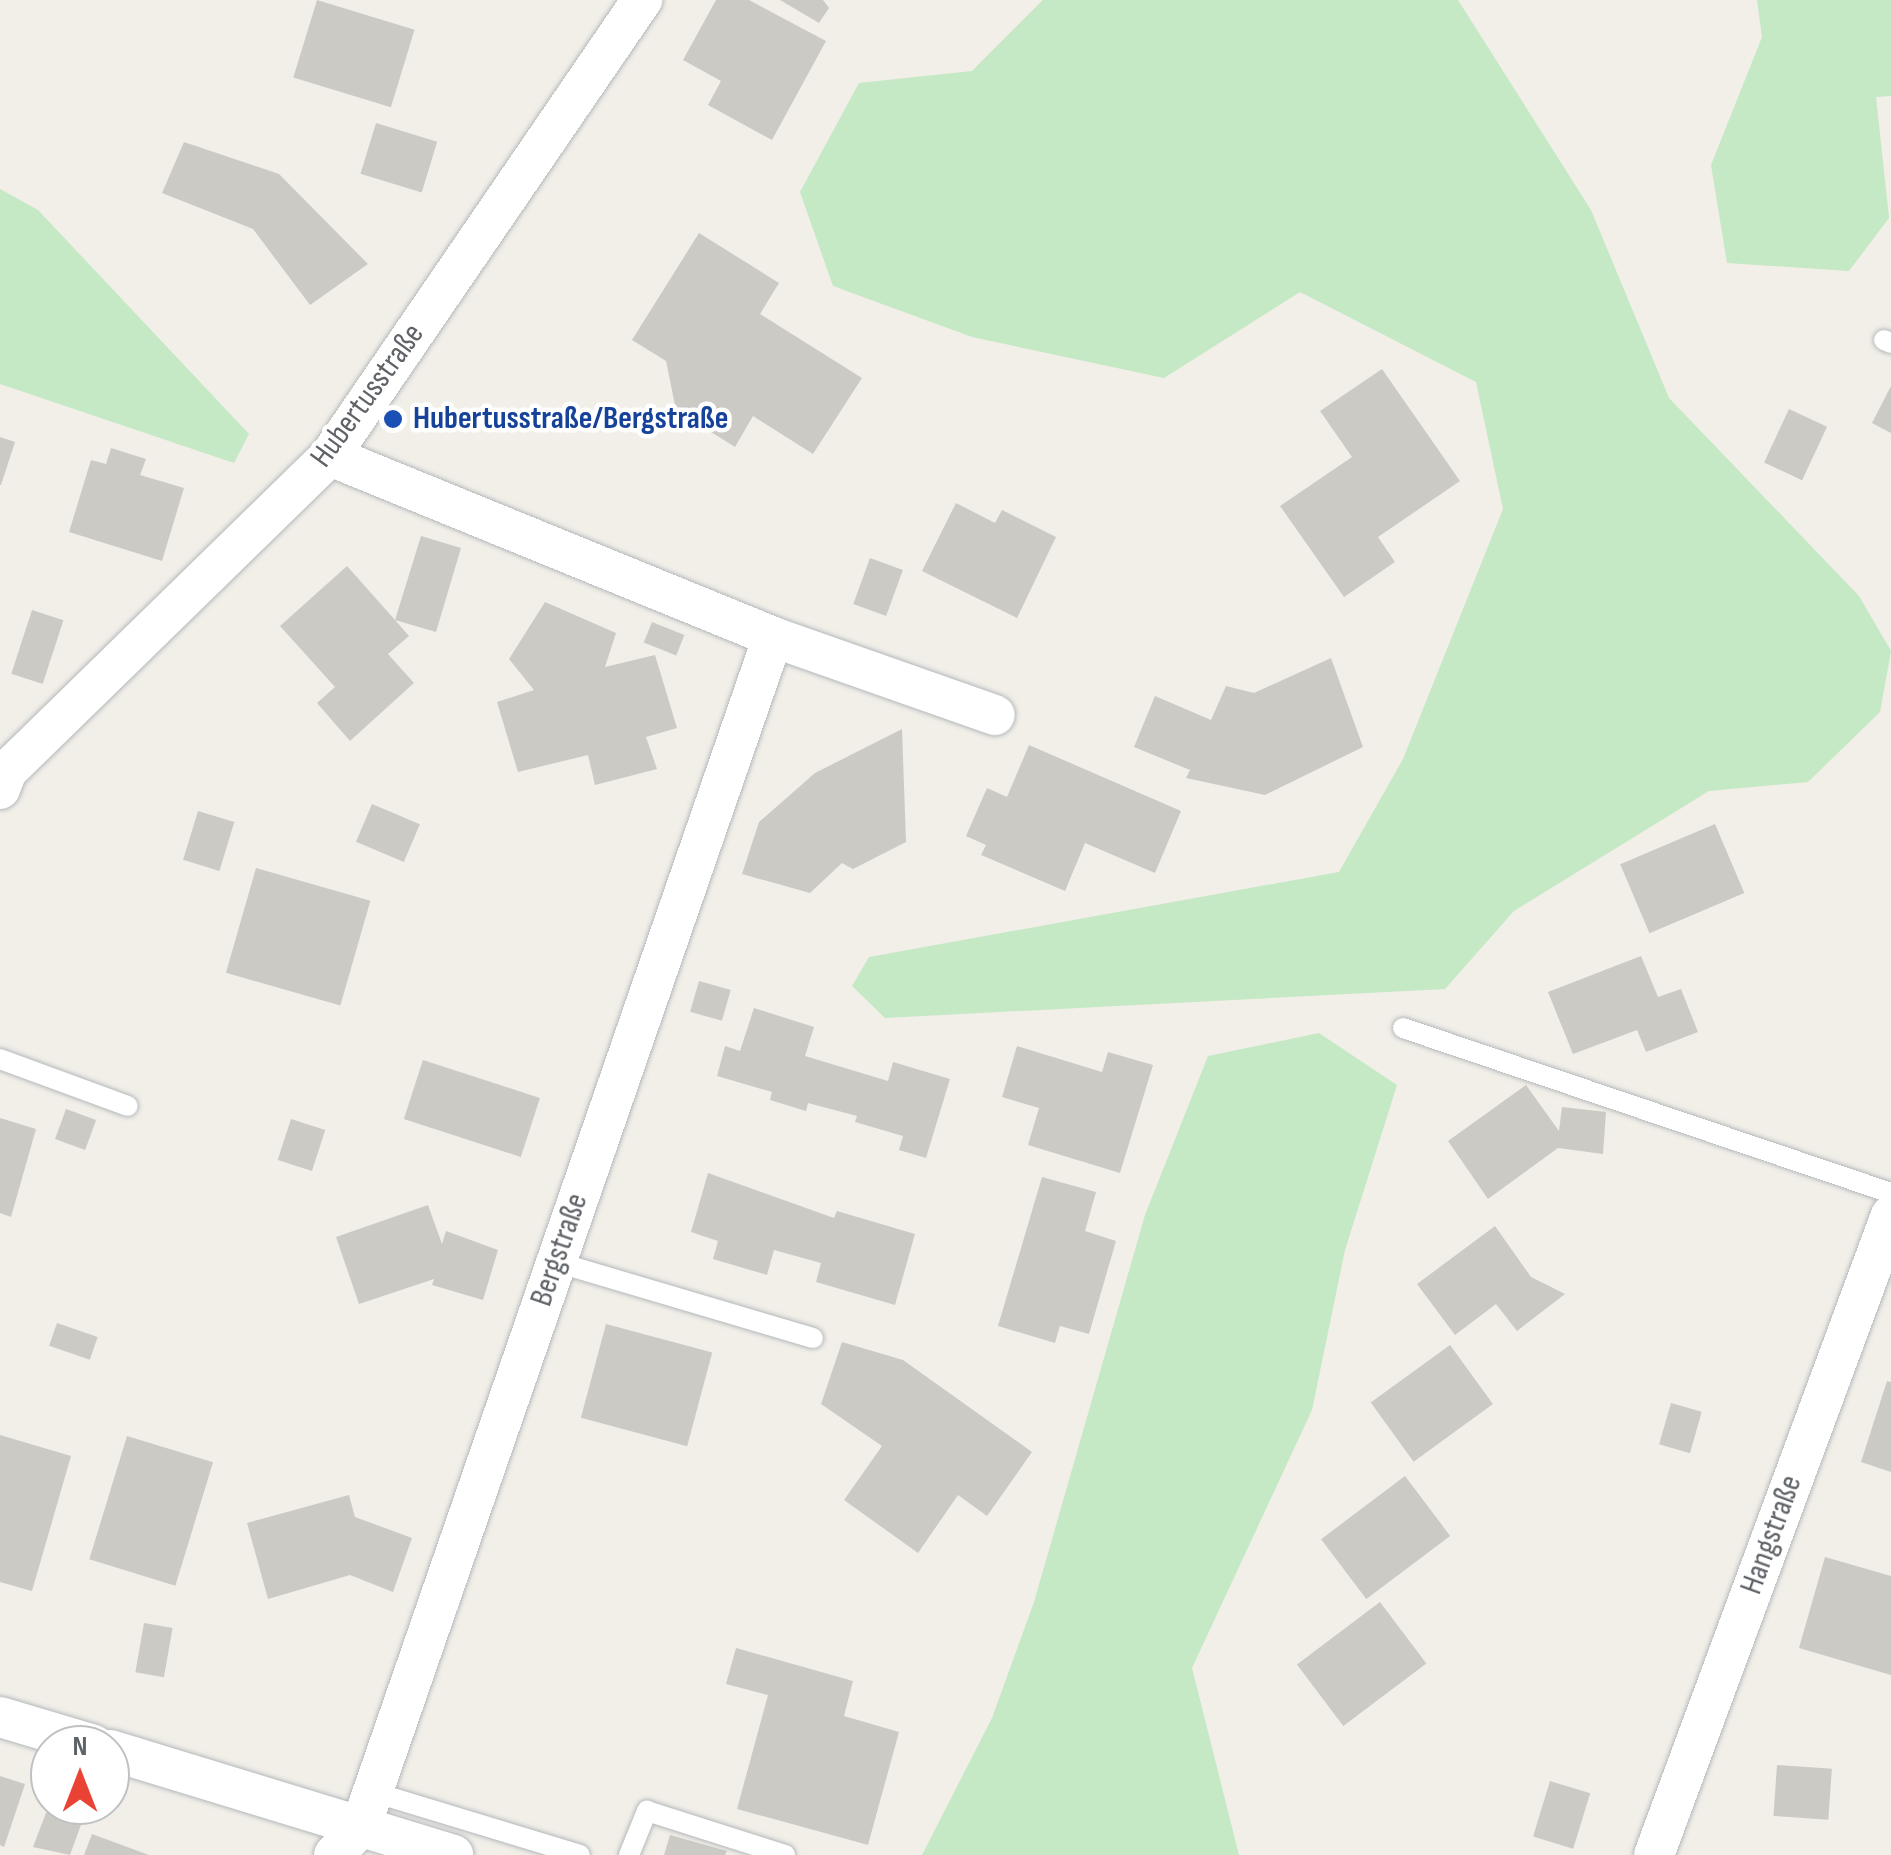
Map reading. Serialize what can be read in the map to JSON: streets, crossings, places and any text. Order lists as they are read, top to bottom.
{
  "streets": {
    "street": ["Hubertusstraße", "Bergstraße", "Hangstraße"]
  },
  "places": ["Hubertusstraße/Bergstraße"],
  "north": "top"
}
